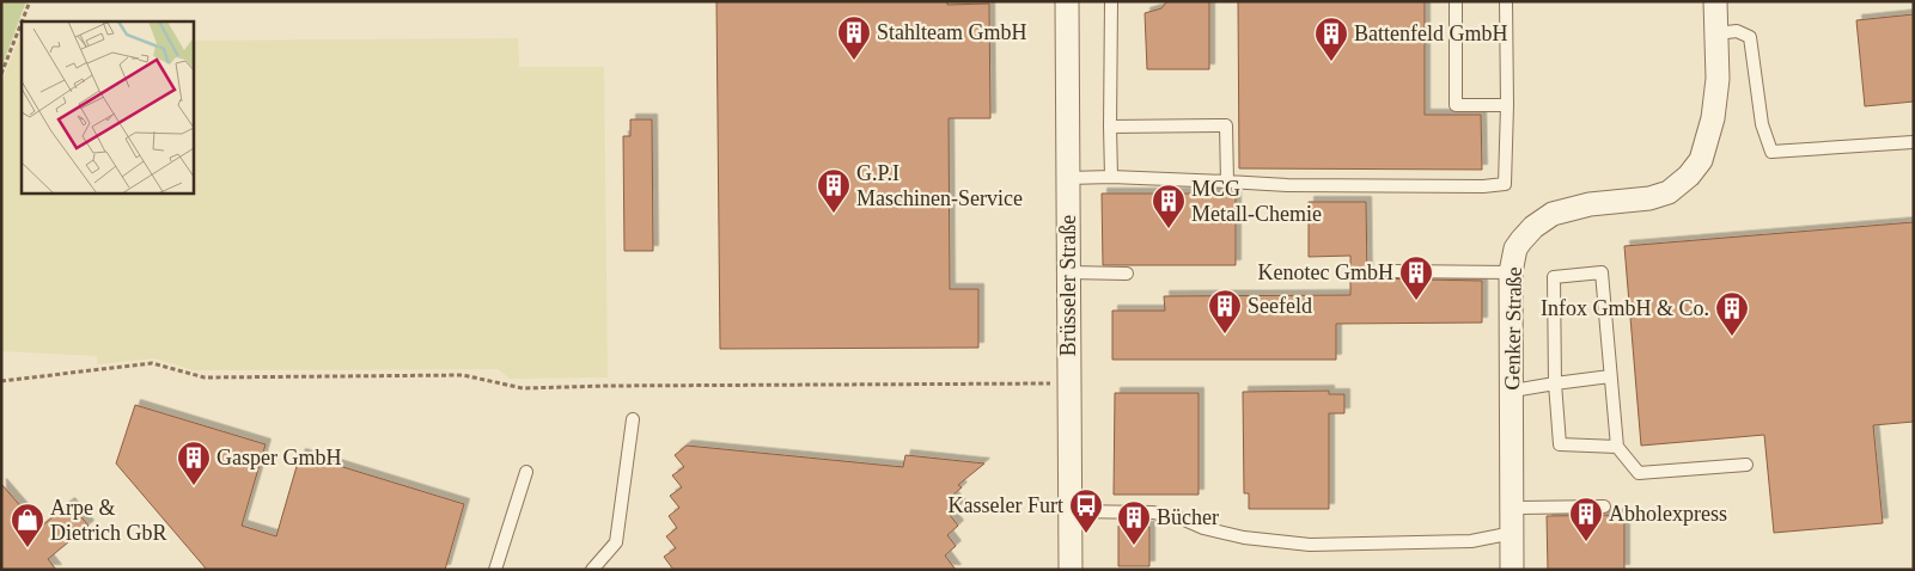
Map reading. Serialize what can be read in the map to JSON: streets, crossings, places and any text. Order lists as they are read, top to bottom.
{
  "streets": {
    "street": ["Brüsseler Straße", "Genker Straße"]
  },
  "places": {
    "building": [
      "Stahlteam GmbH",
      "Battenfeld GmbH",
      "G.P.I Maschinen-Service",
      "MCG Metall-Chemie",
      "Kenotec GmbH",
      "Seefeld",
      "Infox GmbH & Co.",
      "Gasper GmbH",
      "Abholexpress",
      "Bücher"
    ],
    "bus stop": ["Kasseler Furt"],
    "shop": ["Arpe & Dietrich GbR"]
  }
}
